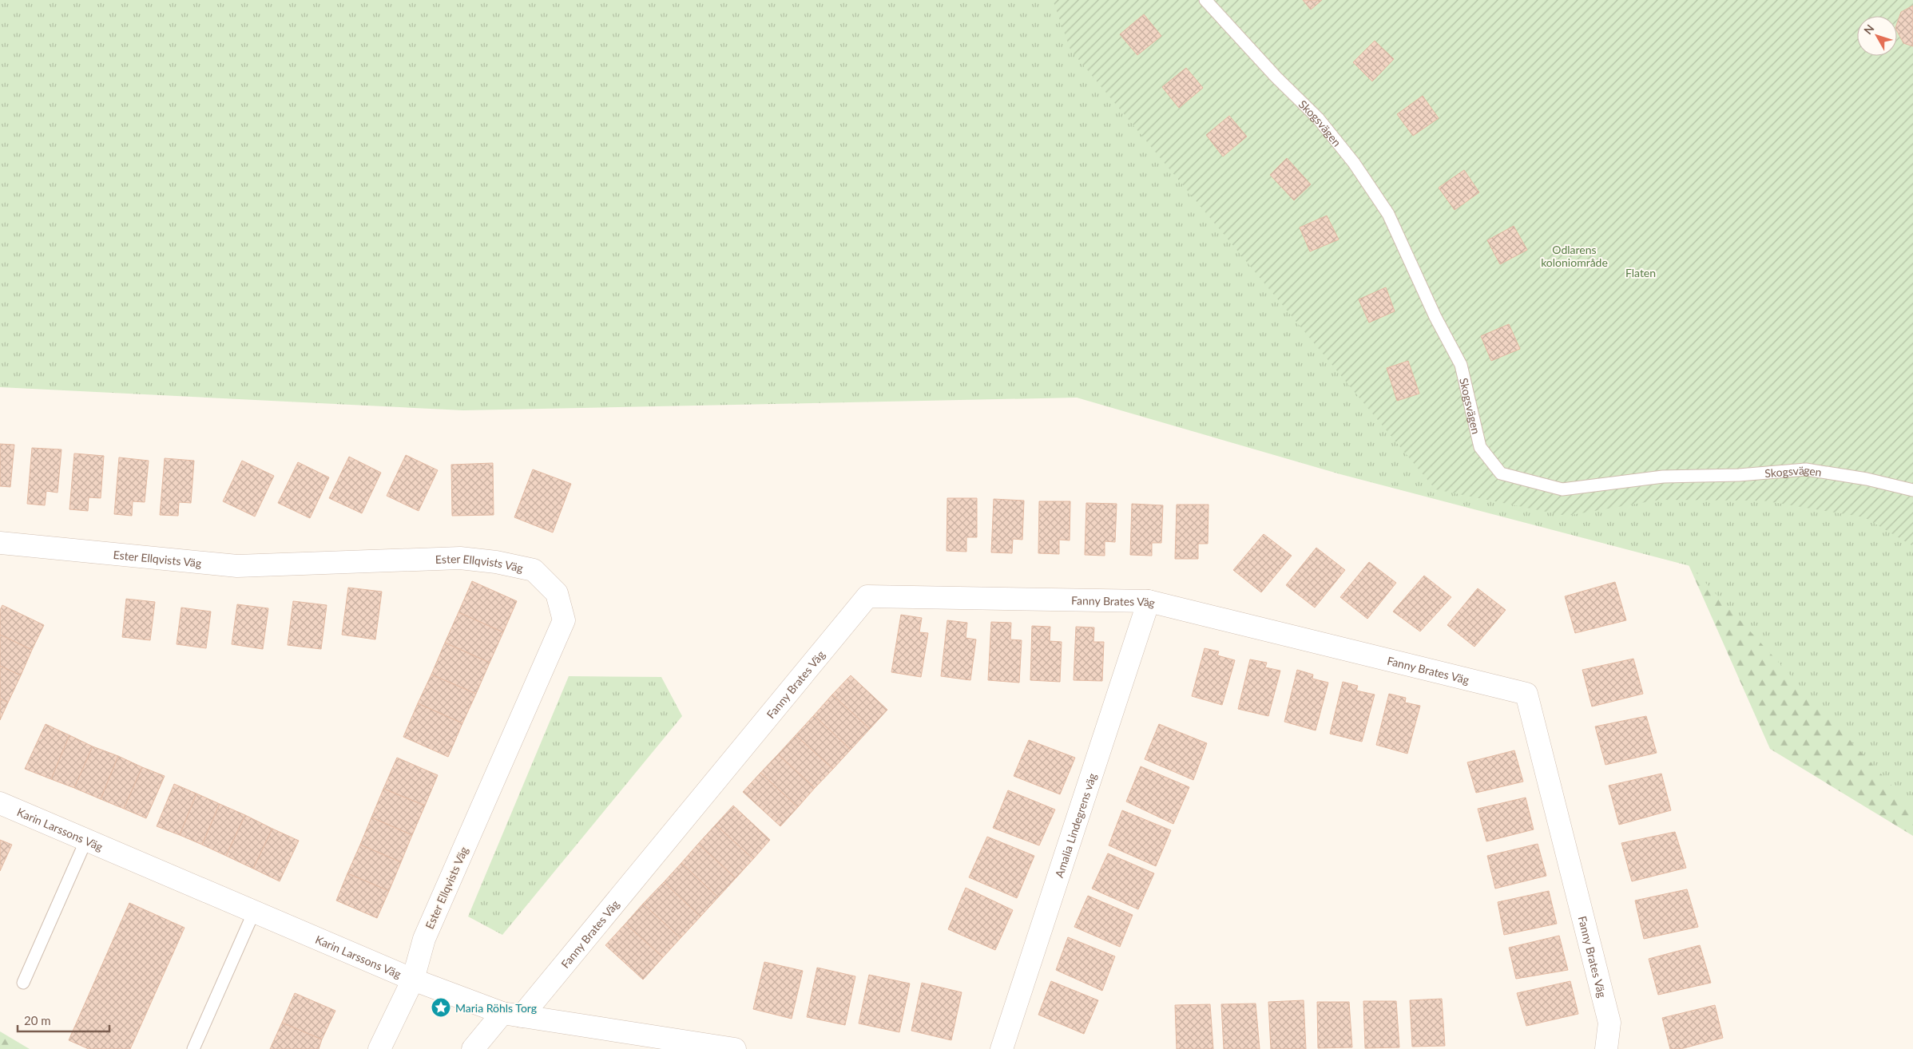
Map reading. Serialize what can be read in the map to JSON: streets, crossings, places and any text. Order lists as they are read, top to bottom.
{
  "streets": {
    "street": [
      "Ester Ellqvists Väg",
      "Fanny Brates Väg",
      "Amalia Lindegrens väg",
      "Karin Larssons Väg"
    ],
    "lane": ["Skogsvägen"]
  },
  "crossings": [
    ["Ester Ellqvists Väg", "Karin Larssons Väg"],
    ["Fanny Brates Väg", "Amalia Lindegrens väg"],
    ["Fanny Brates Väg", "Karin Larssons Väg"]
  ],
  "parks": ["Odlarens koloniområde", "Flaten"],
  "places": {
    "place": ["Maria Röhls Torg"]
  },
  "scale_bar": "20 m",
  "north": "top left"
}
